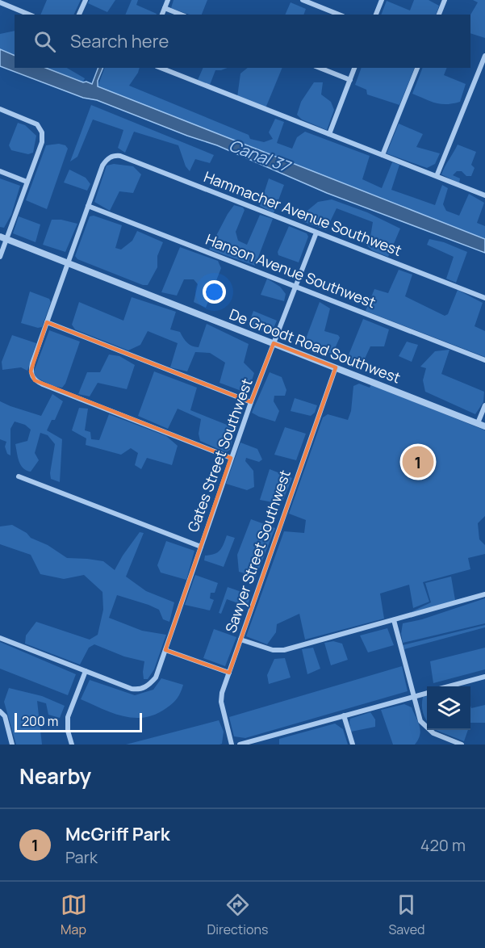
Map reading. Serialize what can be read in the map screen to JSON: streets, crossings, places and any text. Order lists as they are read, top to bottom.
{
  "streets": {
    "street": [
      "Hammacher Avenue Southwest",
      "Hanson Avenue Southwest",
      "De Groodt Road Southwest",
      "Gates Street Southwest",
      "Sawyer Street Southwest"
    ]
  },
  "crossings": [
    ["Hammacher Avenue Southwest", "Hanson Avenue Southwest"],
    ["Hammacher Avenue Southwest", "Gates Street Southwest"],
    ["Hanson Avenue Southwest", "Gates Street Southwest"],
    ["De Groodt Road Southwest", "Gates Street Southwest"],
    ["De Groodt Road Southwest", "Sawyer Street Southwest"]
  ],
  "water": ["Canal 37"],
  "scale_bar": "200 m",
  "page": {
    "search": "Search here",
    "pins": "1",
    "scale": "200 m",
    "heading": "Nearby",
    "list": [
      {
        "mark": "1",
        "name": "McGriff Park",
        "note": "Park",
        "value": "420 m"
      }
    ],
    "nav": ["Map", "Directions", "Saved"]
  }
}
